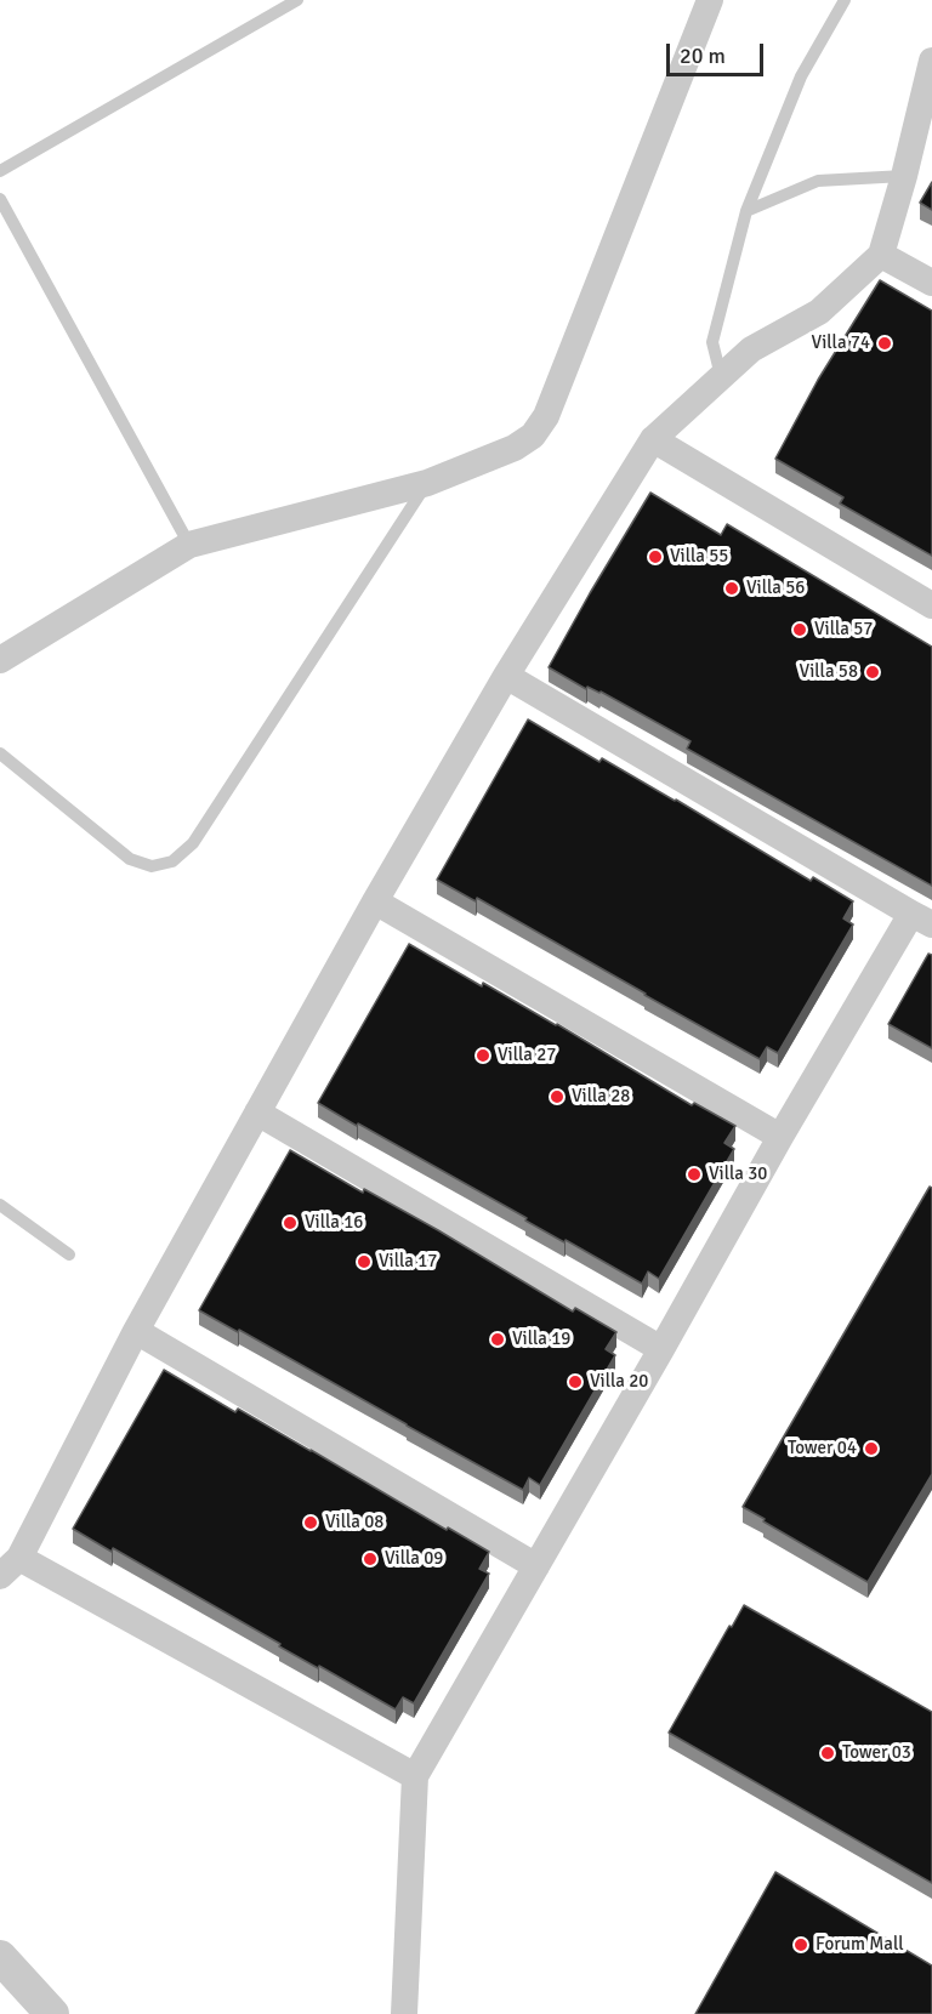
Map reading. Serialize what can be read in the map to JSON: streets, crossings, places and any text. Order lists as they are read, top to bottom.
{
  "places": [
    "Villa 74",
    "Villa 55",
    "Villa 56",
    "Villa 57",
    "Villa 58",
    "Villa 27",
    "Villa 28",
    "Villa 30",
    "Villa 16",
    "Villa 17",
    "Villa 19",
    "Villa 20",
    "Tower 04",
    "Villa 08",
    "Villa 09",
    "Tower 03",
    "Forum Mall"
  ],
  "scale_bar": "20 m"
}
